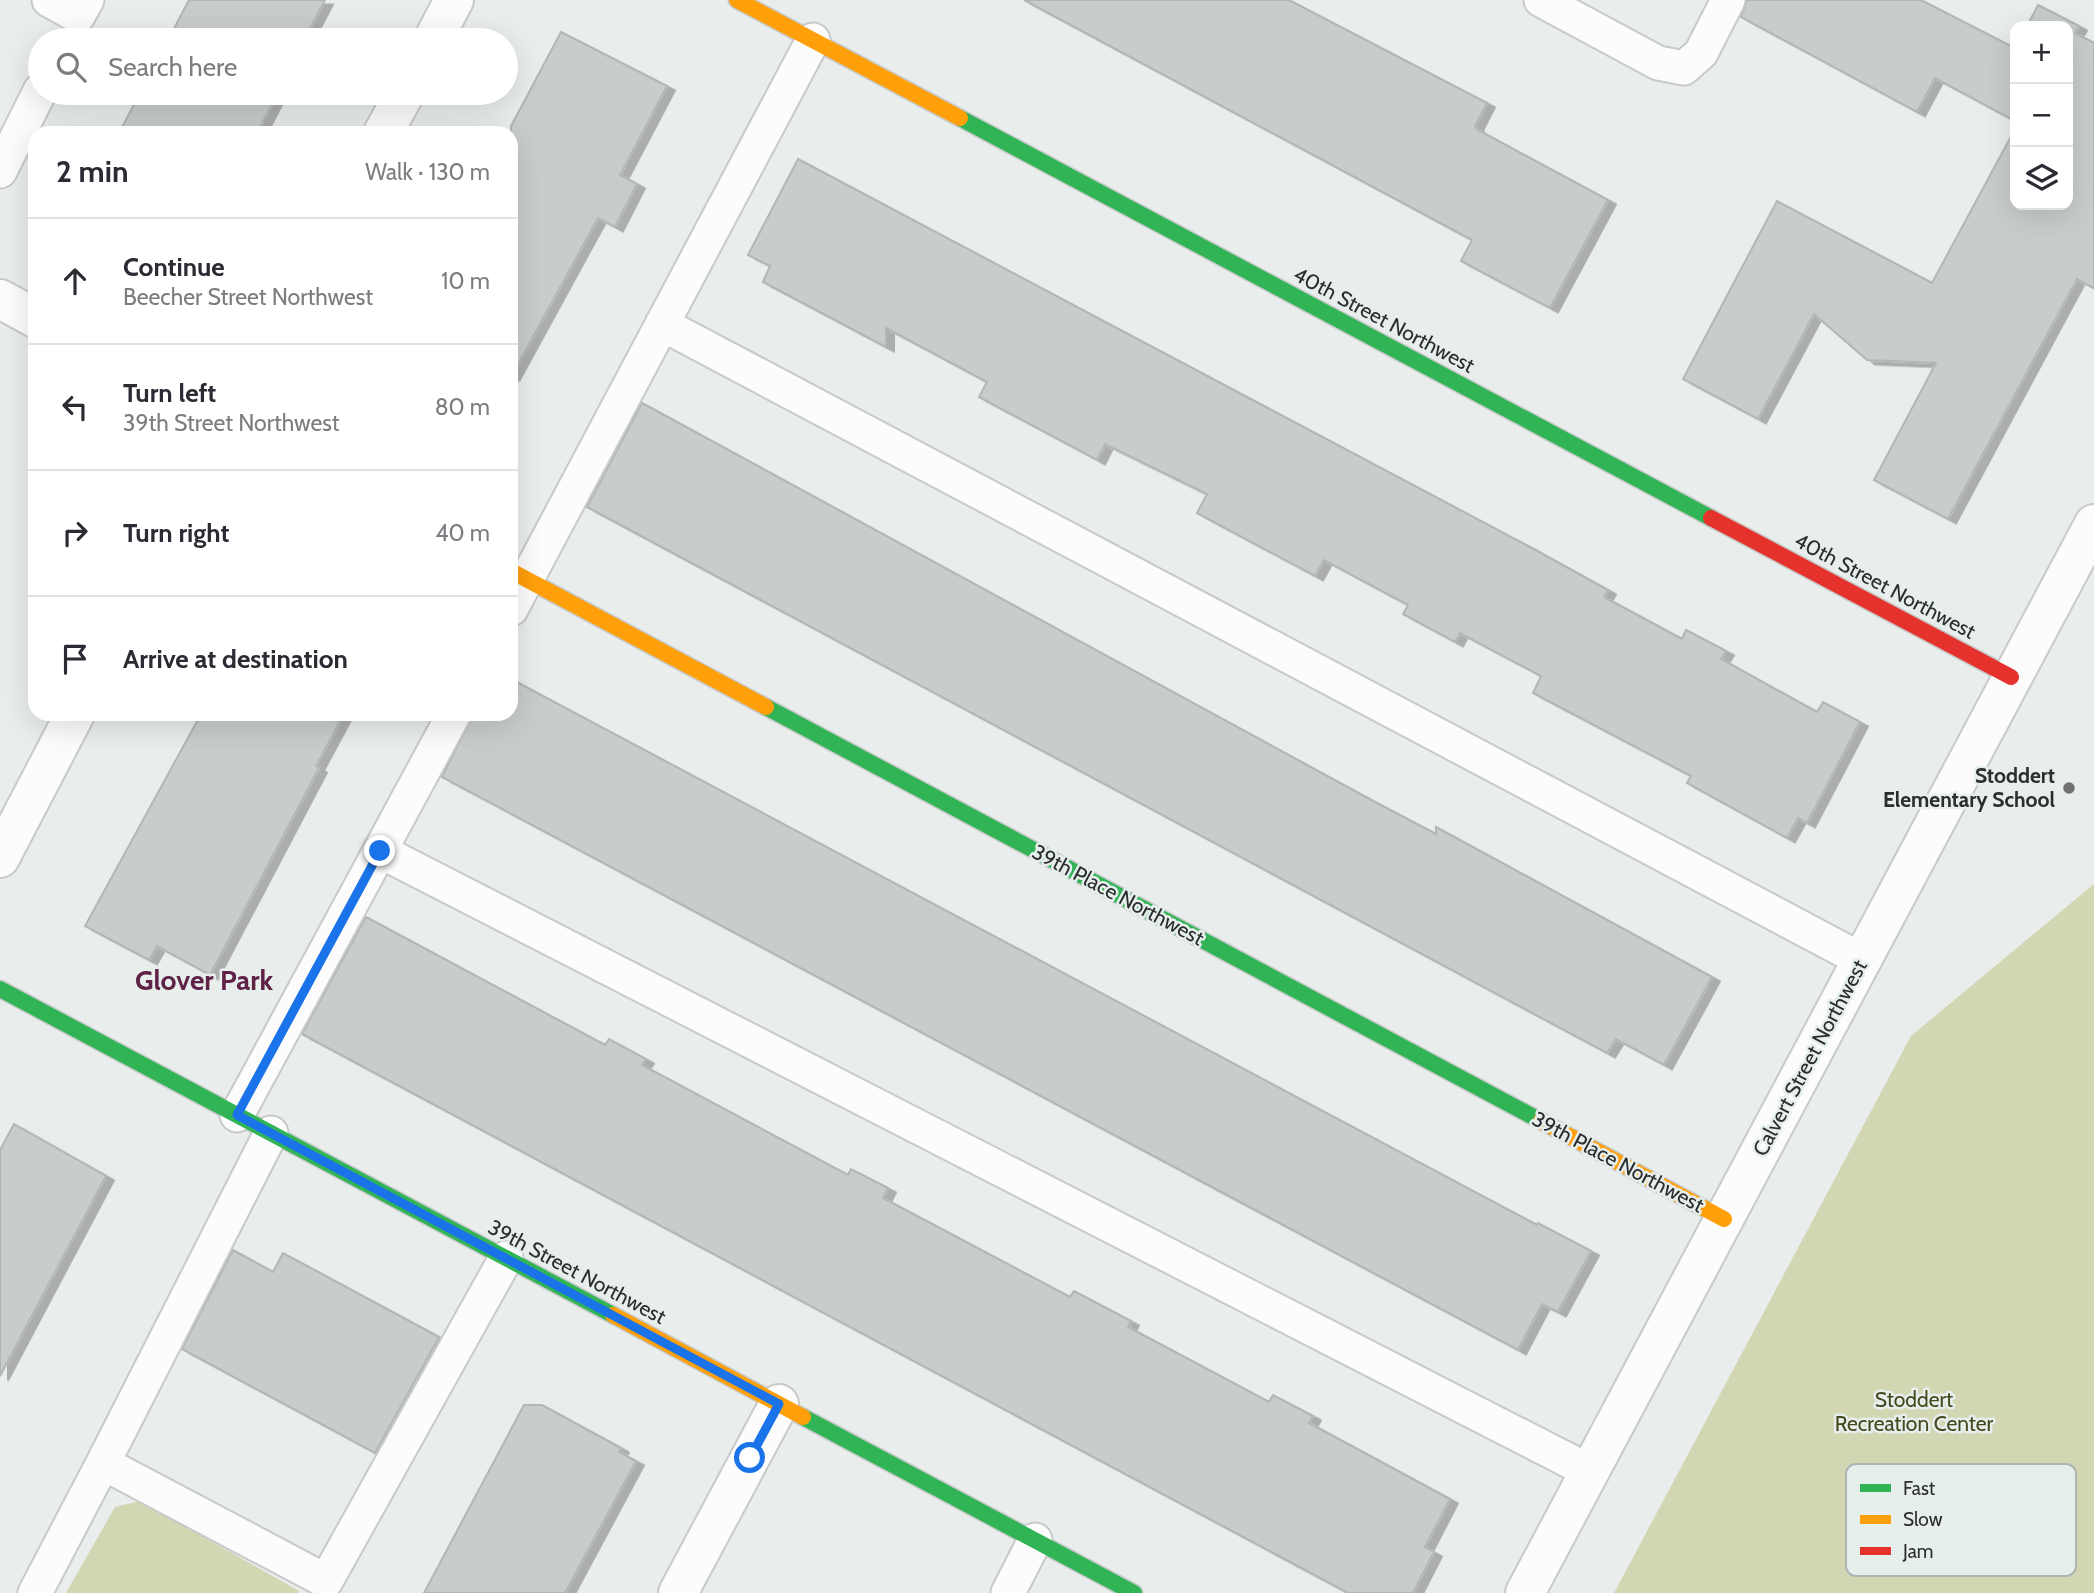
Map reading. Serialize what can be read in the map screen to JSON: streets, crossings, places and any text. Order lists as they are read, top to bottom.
{
  "streets": {
    "street": [
      "40th Street Northwest",
      "39th Place Northwest",
      "Calvert Street Northwest",
      "39th Street Northwest"
    ]
  },
  "crossings": [
    ["40th Street Northwest", "Calvert Street Northwest"],
    ["39th Place Northwest", "Calvert Street Northwest"]
  ],
  "districts": ["Glover Park"],
  "parks": ["Stoddert Recreation Center"],
  "places": ["Stoddert Elementary School"],
  "legend": ["Fast", "Slow", "Jam"],
  "page": {
    "map_buttons": ["+", "−"],
    "search": "Search here",
    "heading": ["2 min", "Walk · 130 m"],
    "list": [
      ["Continue", "Beecher Street Northwest", "10 m"],
      ["Turn left", "39th Street Northwest", "80 m"],
      ["Turn right", "40 m"],
      "Arrive at destination"
    ]
  }
}
